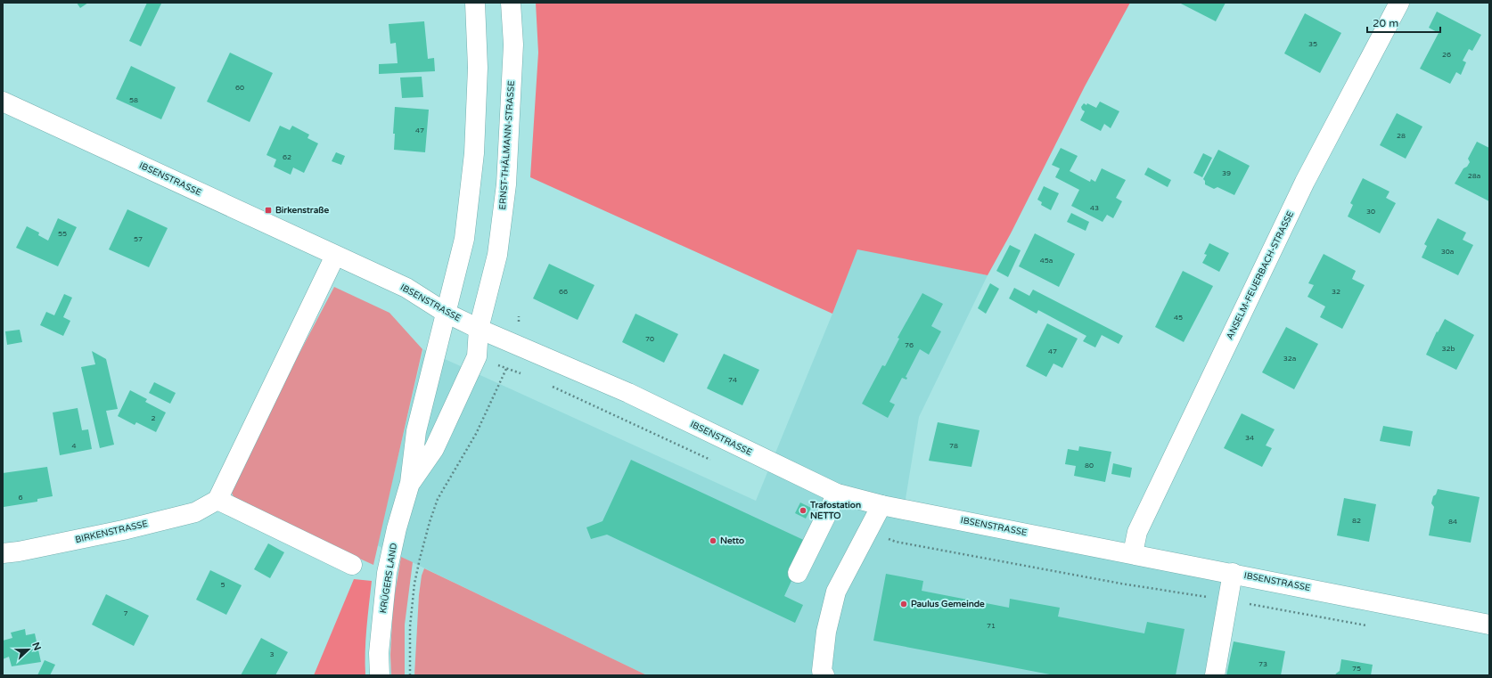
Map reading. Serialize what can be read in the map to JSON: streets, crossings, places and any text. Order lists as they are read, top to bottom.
{
  "streets": {
    "street": [
      "ERNST-THÄLMANN-STRASSE",
      "IBSENSTRASSE",
      "ANSELM-FEUERBACH-STRASSE",
      "BIRKENSTRASSE",
      "KRÜGERS LAND"
    ]
  },
  "crossings": [
    ["ERNST-THÄLMANN-STRASSE", "IBSENSTRASSE"],
    ["ERNST-THÄLMANN-STRASSE", "KRÜGERS LAND"],
    ["IBSENSTRASSE", "ANSELM-FEUERBACH-STRASSE"],
    ["IBSENSTRASSE", "KRÜGERS LAND"]
  ],
  "places": {
    "transit": ["Birkenstraße"],
    "other": ["Trafostation NETTO", "Netto", "Paulus Gemeinde"]
  },
  "house_numbers": [
    "35",
    "26",
    "60",
    "58",
    "47",
    "28",
    "62",
    "39",
    "28a",
    "43",
    "30",
    "55",
    "57",
    "30a",
    "45a",
    "66",
    "32",
    "45",
    "70",
    "76",
    "32b",
    "47",
    "32a",
    "74",
    "2",
    "34",
    "4",
    "78",
    "80",
    "6",
    "82",
    "84",
    "5",
    "7",
    "71",
    "3",
    "73",
    "75"
  ],
  "scale_bar": "20 m",
  "north": "right"
}
